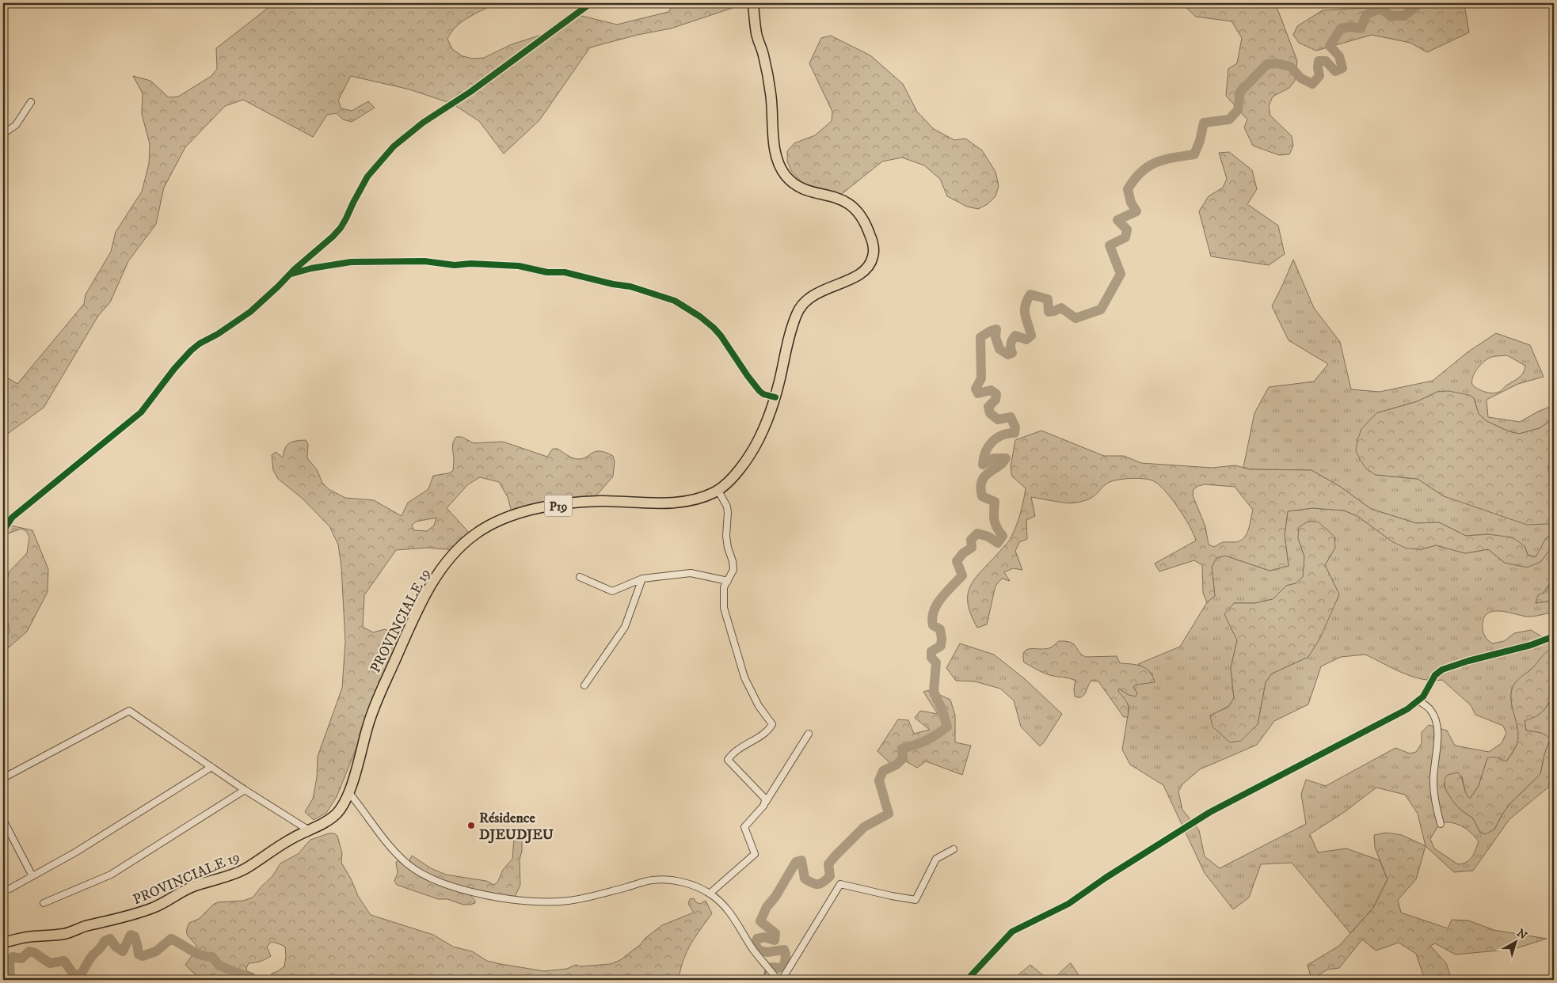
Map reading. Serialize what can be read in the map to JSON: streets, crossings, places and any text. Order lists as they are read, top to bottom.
{
  "streets": {
    "main road": ["P19", "PROVINCIALE 19"]
  },
  "places": ["Résidence DJEUDJEU"],
  "north": "top right"
}
